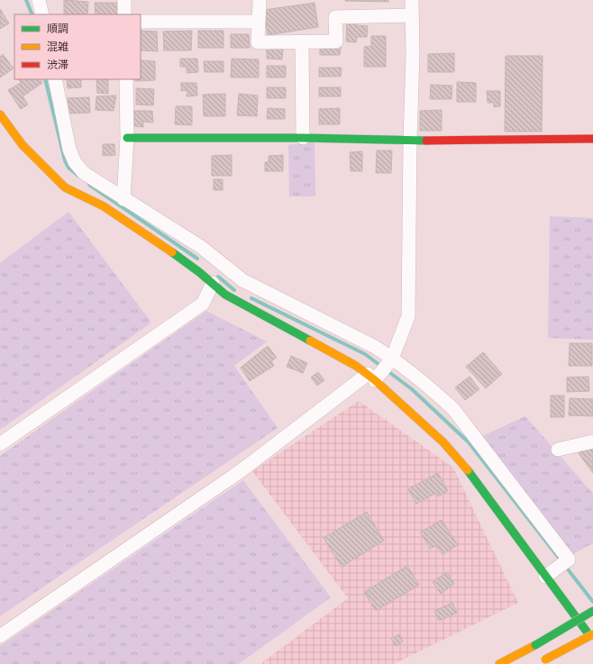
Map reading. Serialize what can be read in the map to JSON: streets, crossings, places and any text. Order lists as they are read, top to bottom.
{
  "legend": ["順調", "混雑", "渋滞"]
}
